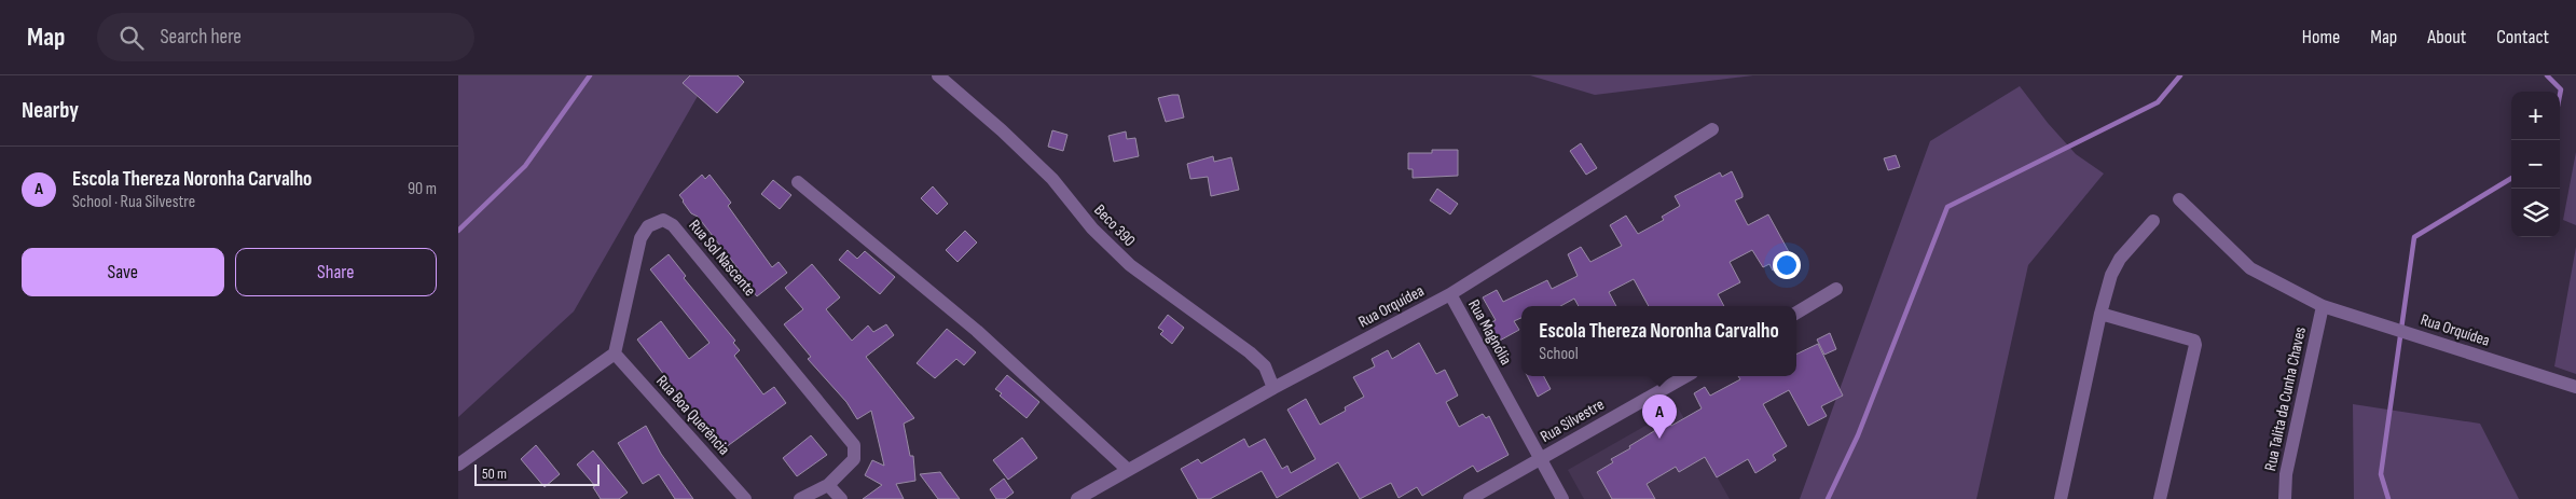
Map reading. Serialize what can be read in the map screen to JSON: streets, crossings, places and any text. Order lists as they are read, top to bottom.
{
  "streets": {
    "street": [
      "Beco 390",
      "Rua Sol Nascente",
      "Rua Orquídea",
      "Rua Magnólia",
      "Rua Talita da Cunha Chaves",
      "Rua Boa Querência",
      "Rua Silvestre"
    ]
  },
  "crossings": [
    ["Beco 390", "Rua Orquídea"],
    ["Rua Sol Nascente", "Rua Boa Querência"],
    ["Rua Orquídea", "Rua Magnólia"],
    ["Rua Orquídea", "Rua Talita da Cunha Chaves"],
    ["Rua Magnólia", "Rua Silvestre"]
  ],
  "scale_bar": "50 m",
  "page": {
    "header": "Map",
    "search": "Search here",
    "nav": [
      "Home",
      "Map",
      "About",
      "Contact"
    ],
    "heading": "Nearby",
    "map_buttons": ["+", "−"],
    "list": [
      {
        "mark": "A",
        "name": "Escola Thereza Noronha Carvalho",
        "note": "School · Rua Silvestre",
        "value": "90 m"
      }
    ],
    "buttons": ["Save", "Share"],
    "popup": ["Escola Thereza Noronha Carvalho", "School"],
    "pins": "A",
    "scale": "50 m"
  }
}
